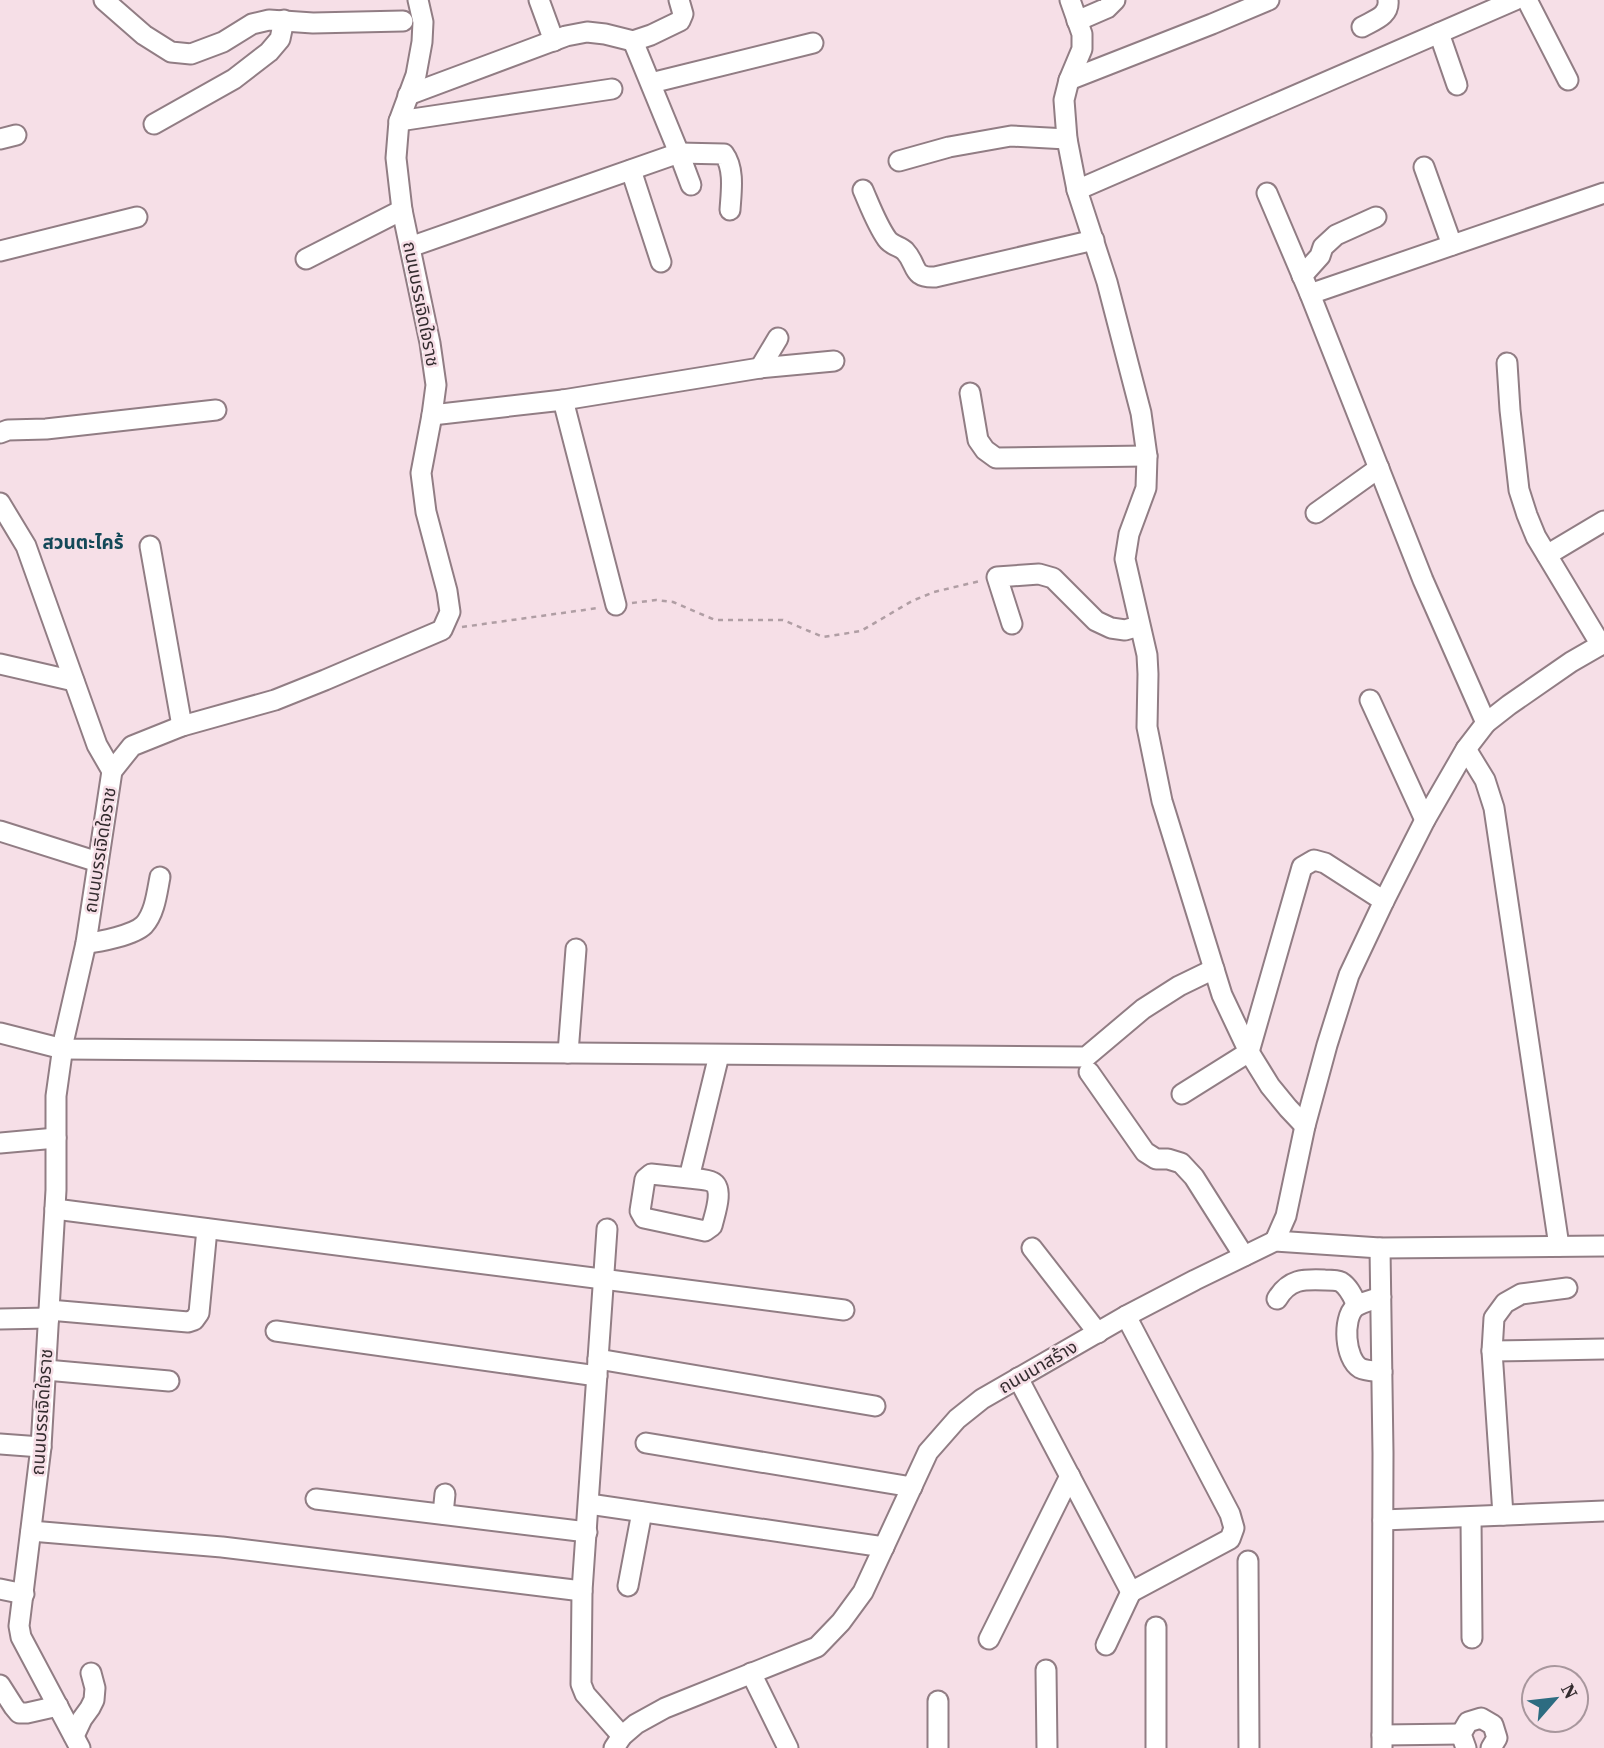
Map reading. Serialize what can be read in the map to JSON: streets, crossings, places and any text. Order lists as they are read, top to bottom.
{
  "streets": {
    "street": ["ถนนบรรเจิดใจราช", "ถนนนาสร้าง"]
  },
  "districts": ["สวนตะไคร้"],
  "north": "top right"
}
